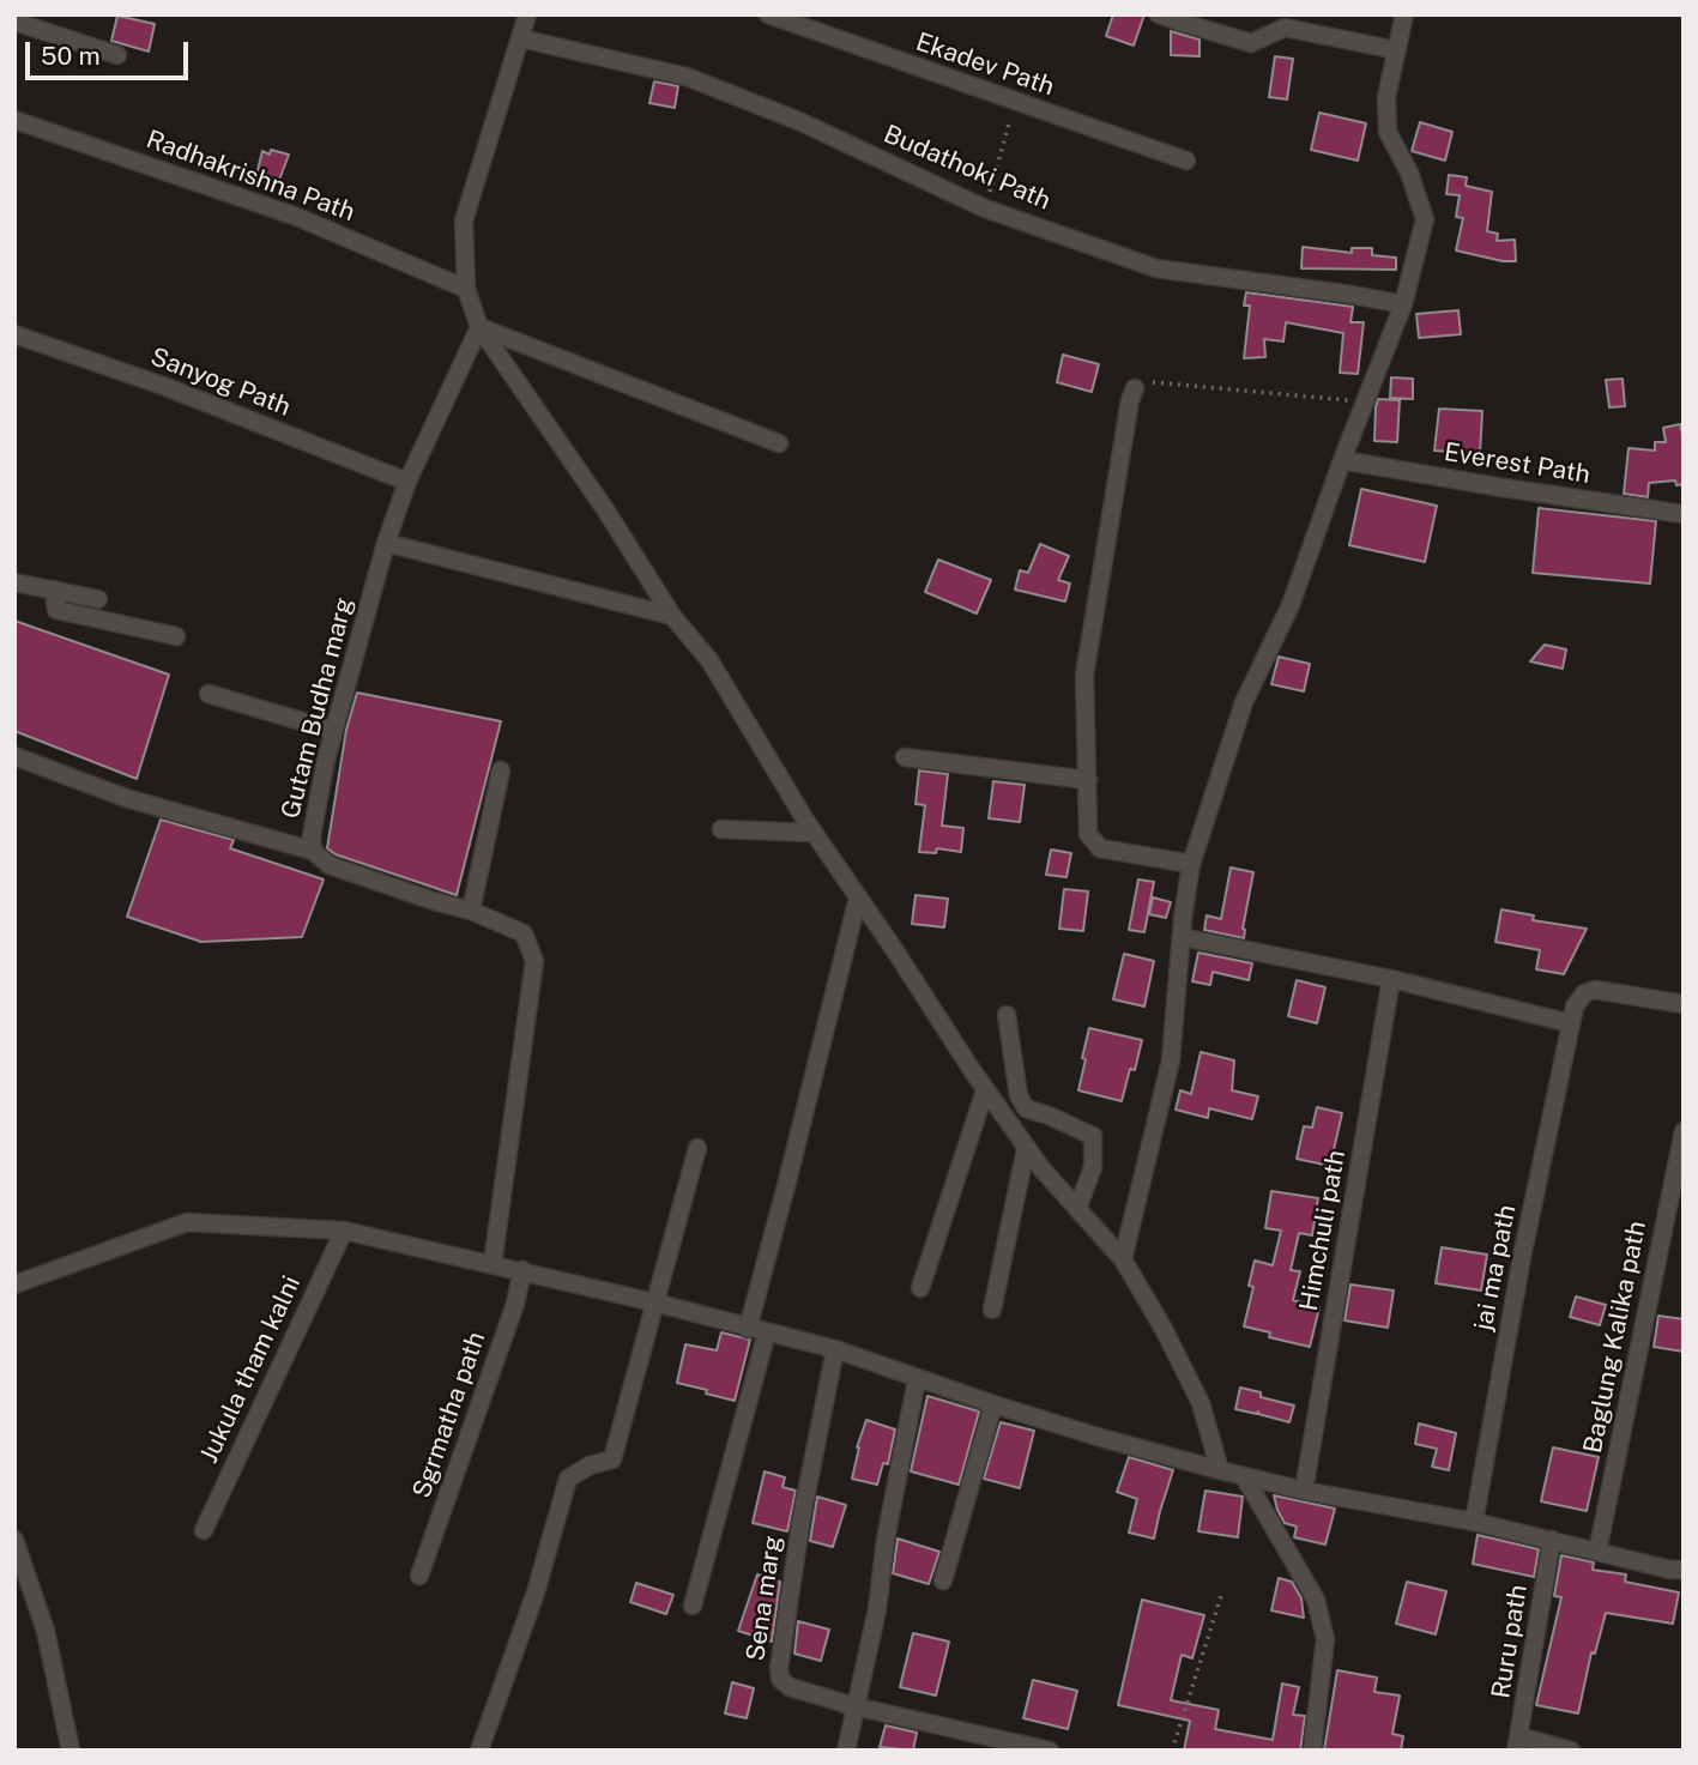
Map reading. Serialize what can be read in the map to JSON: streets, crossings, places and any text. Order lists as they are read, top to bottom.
{
  "streets": {
    "street": [
      "Ekadev Path",
      "Budathoki Path",
      "Radhakrishna Path",
      "Sanyog Path",
      "Everest Path",
      "Gutam Budha marg",
      "Himchuli path",
      "jai ma path",
      "Baglung Kalika path",
      "Jukula tham kalni",
      "Sgrmatha path",
      "Sena marg",
      "Ruru path"
    ]
  },
  "crossings": [
    ["Sanyog Path", "Gutam Budha marg"]
  ],
  "scale_bar": "50 m"
}
